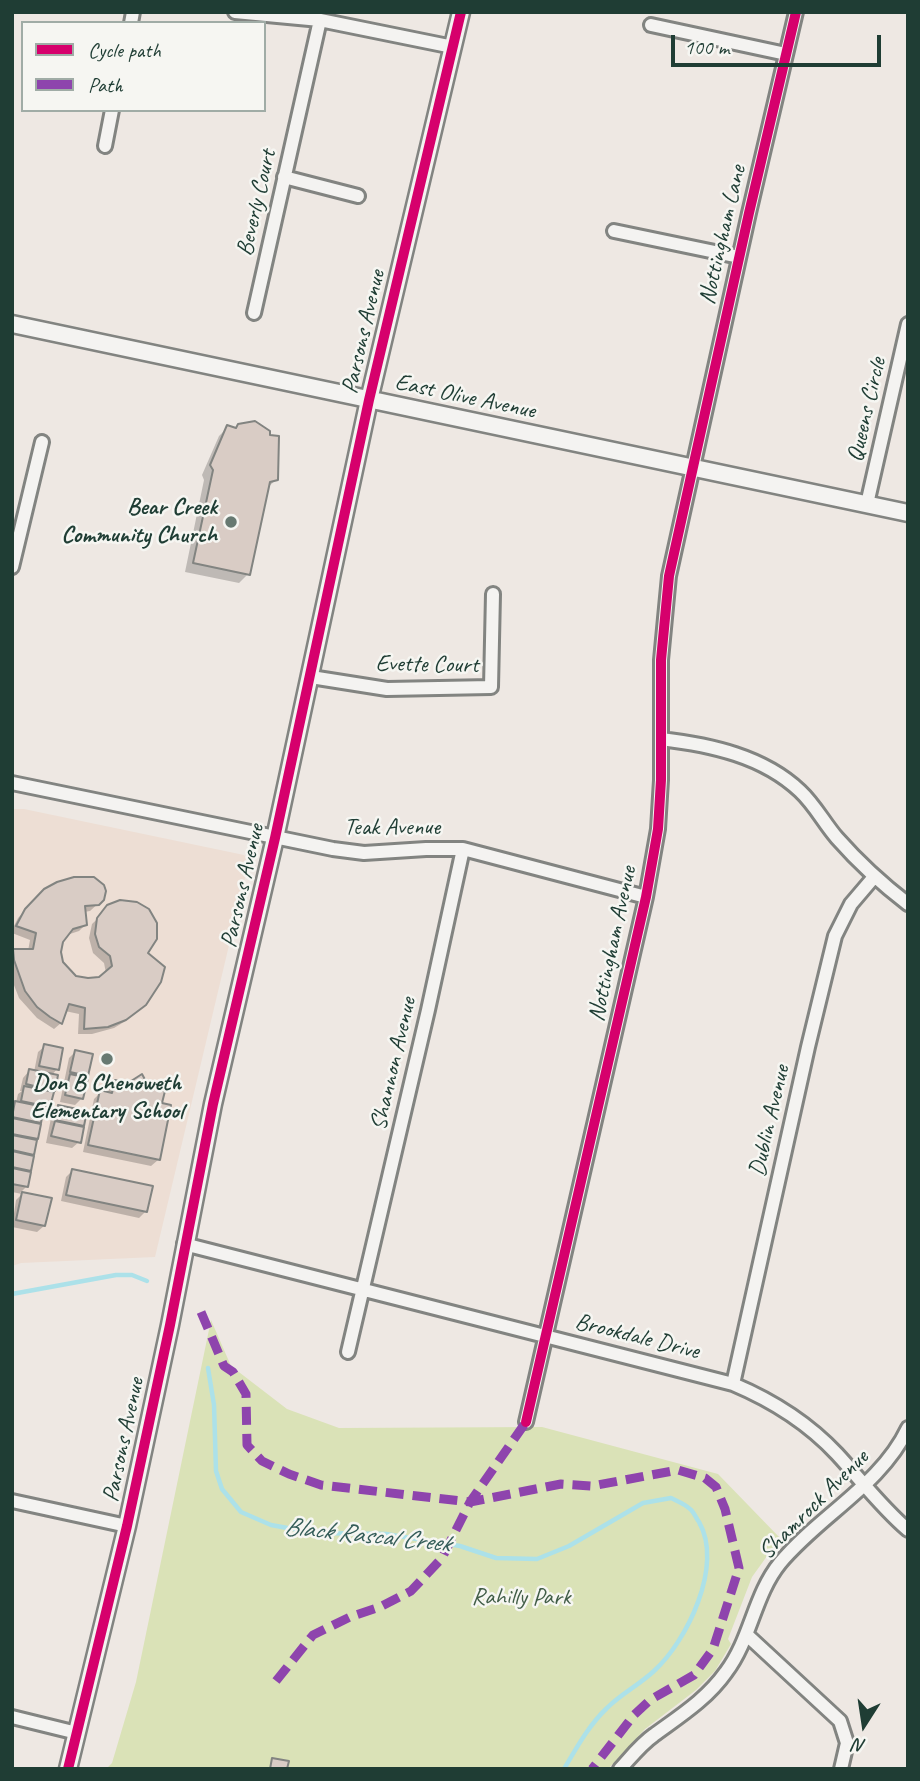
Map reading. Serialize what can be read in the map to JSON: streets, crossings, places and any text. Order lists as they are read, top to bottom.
{
  "streets": {
    "street": [
      "Beverly Court",
      "Nottingham Lane",
      "Parsons Avenue",
      "East Olive Avenue",
      "Queens Circle",
      "Evette Court",
      "Teak Avenue",
      "Nottingham Avenue",
      "Shannon Avenue",
      "Dublin Avenue",
      "Brookdale Drive",
      "Shamrock Avenue"
    ]
  },
  "crossings": [
    ["Nottingham Lane", "East Olive Avenue"],
    ["Nottingham Lane", "Nottingham Avenue"],
    ["Parsons Avenue", "East Olive Avenue"],
    ["Parsons Avenue", "Evette Court"],
    ["Parsons Avenue", "Teak Avenue"],
    ["Parsons Avenue", "Brookdale Drive"],
    ["East Olive Avenue", "Queens Circle"],
    ["East Olive Avenue", "Nottingham Avenue"],
    ["Teak Avenue", "Nottingham Avenue"],
    ["Teak Avenue", "Shannon Avenue"],
    ["Nottingham Avenue", "Brookdale Drive"],
    ["Shannon Avenue", "Brookdale Drive"],
    ["Dublin Avenue", "Brookdale Drive"],
    ["Brookdale Drive", "Shamrock Avenue"]
  ],
  "water": ["Black Rascal Creek"],
  "parks": ["Rahilly Park"],
  "places": ["Bear Creek Community Church", "Don B Chenoweth Elementary School"],
  "legend": ["Cycle path", "Path"],
  "scale_bar": "100 m",
  "north": "bottom"
}
